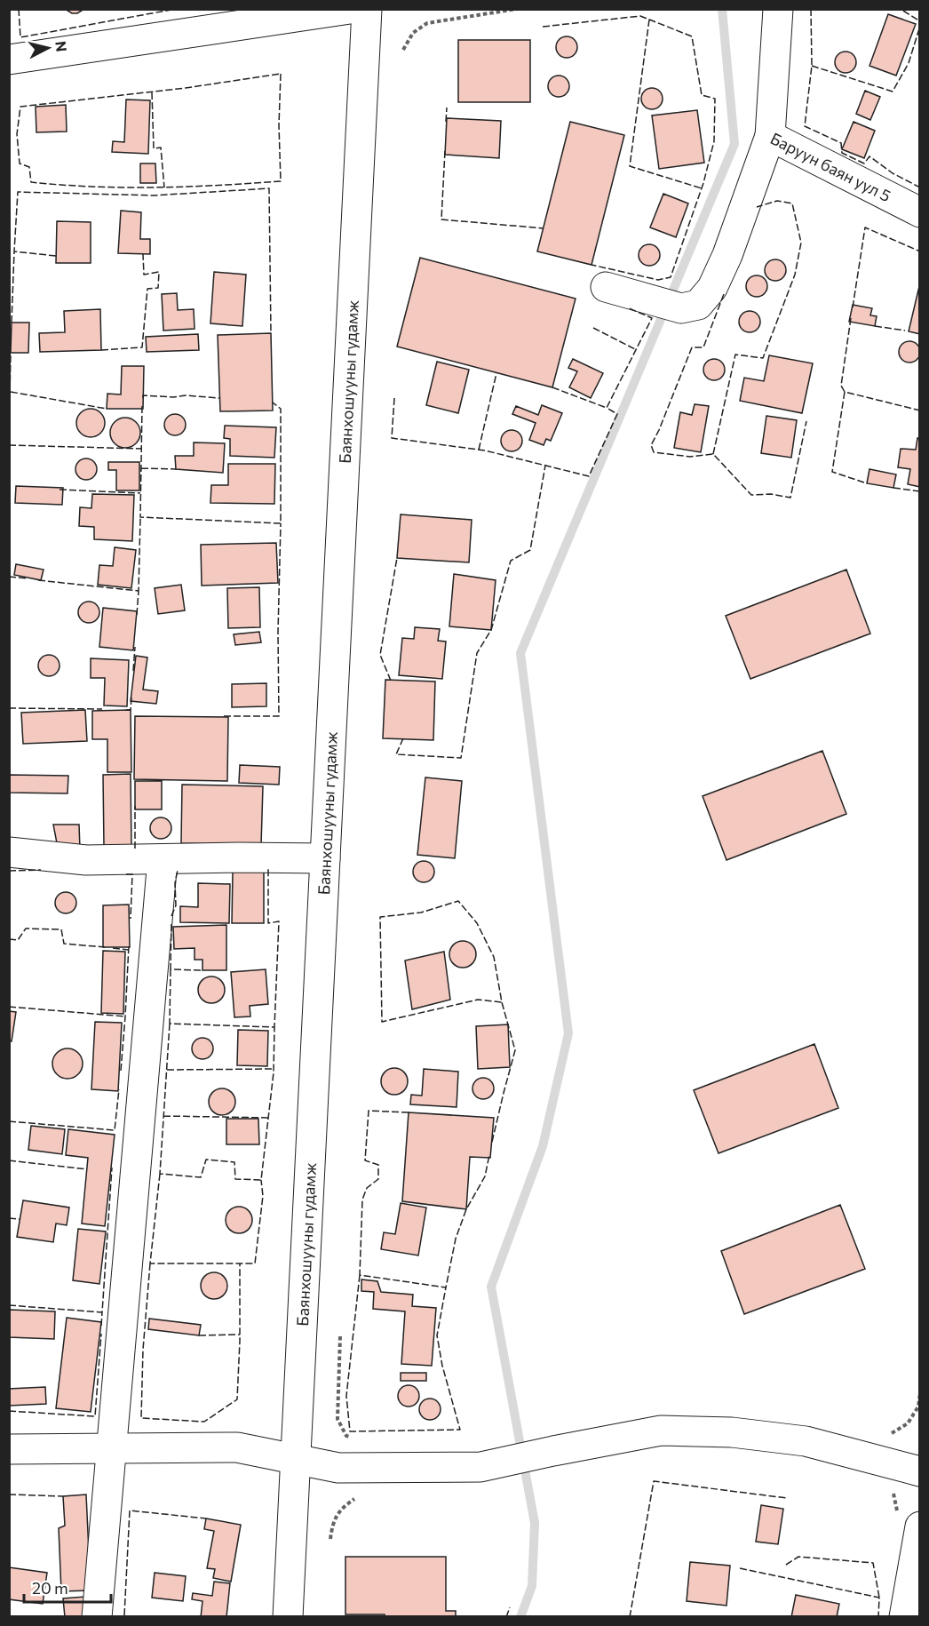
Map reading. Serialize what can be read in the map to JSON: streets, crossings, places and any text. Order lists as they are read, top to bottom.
{
  "streets": {
    "street": ["Баруун баян уул 5", "Баянхошууны гудамж"]
  },
  "scale_bar": "20 m",
  "north": "right"
}
